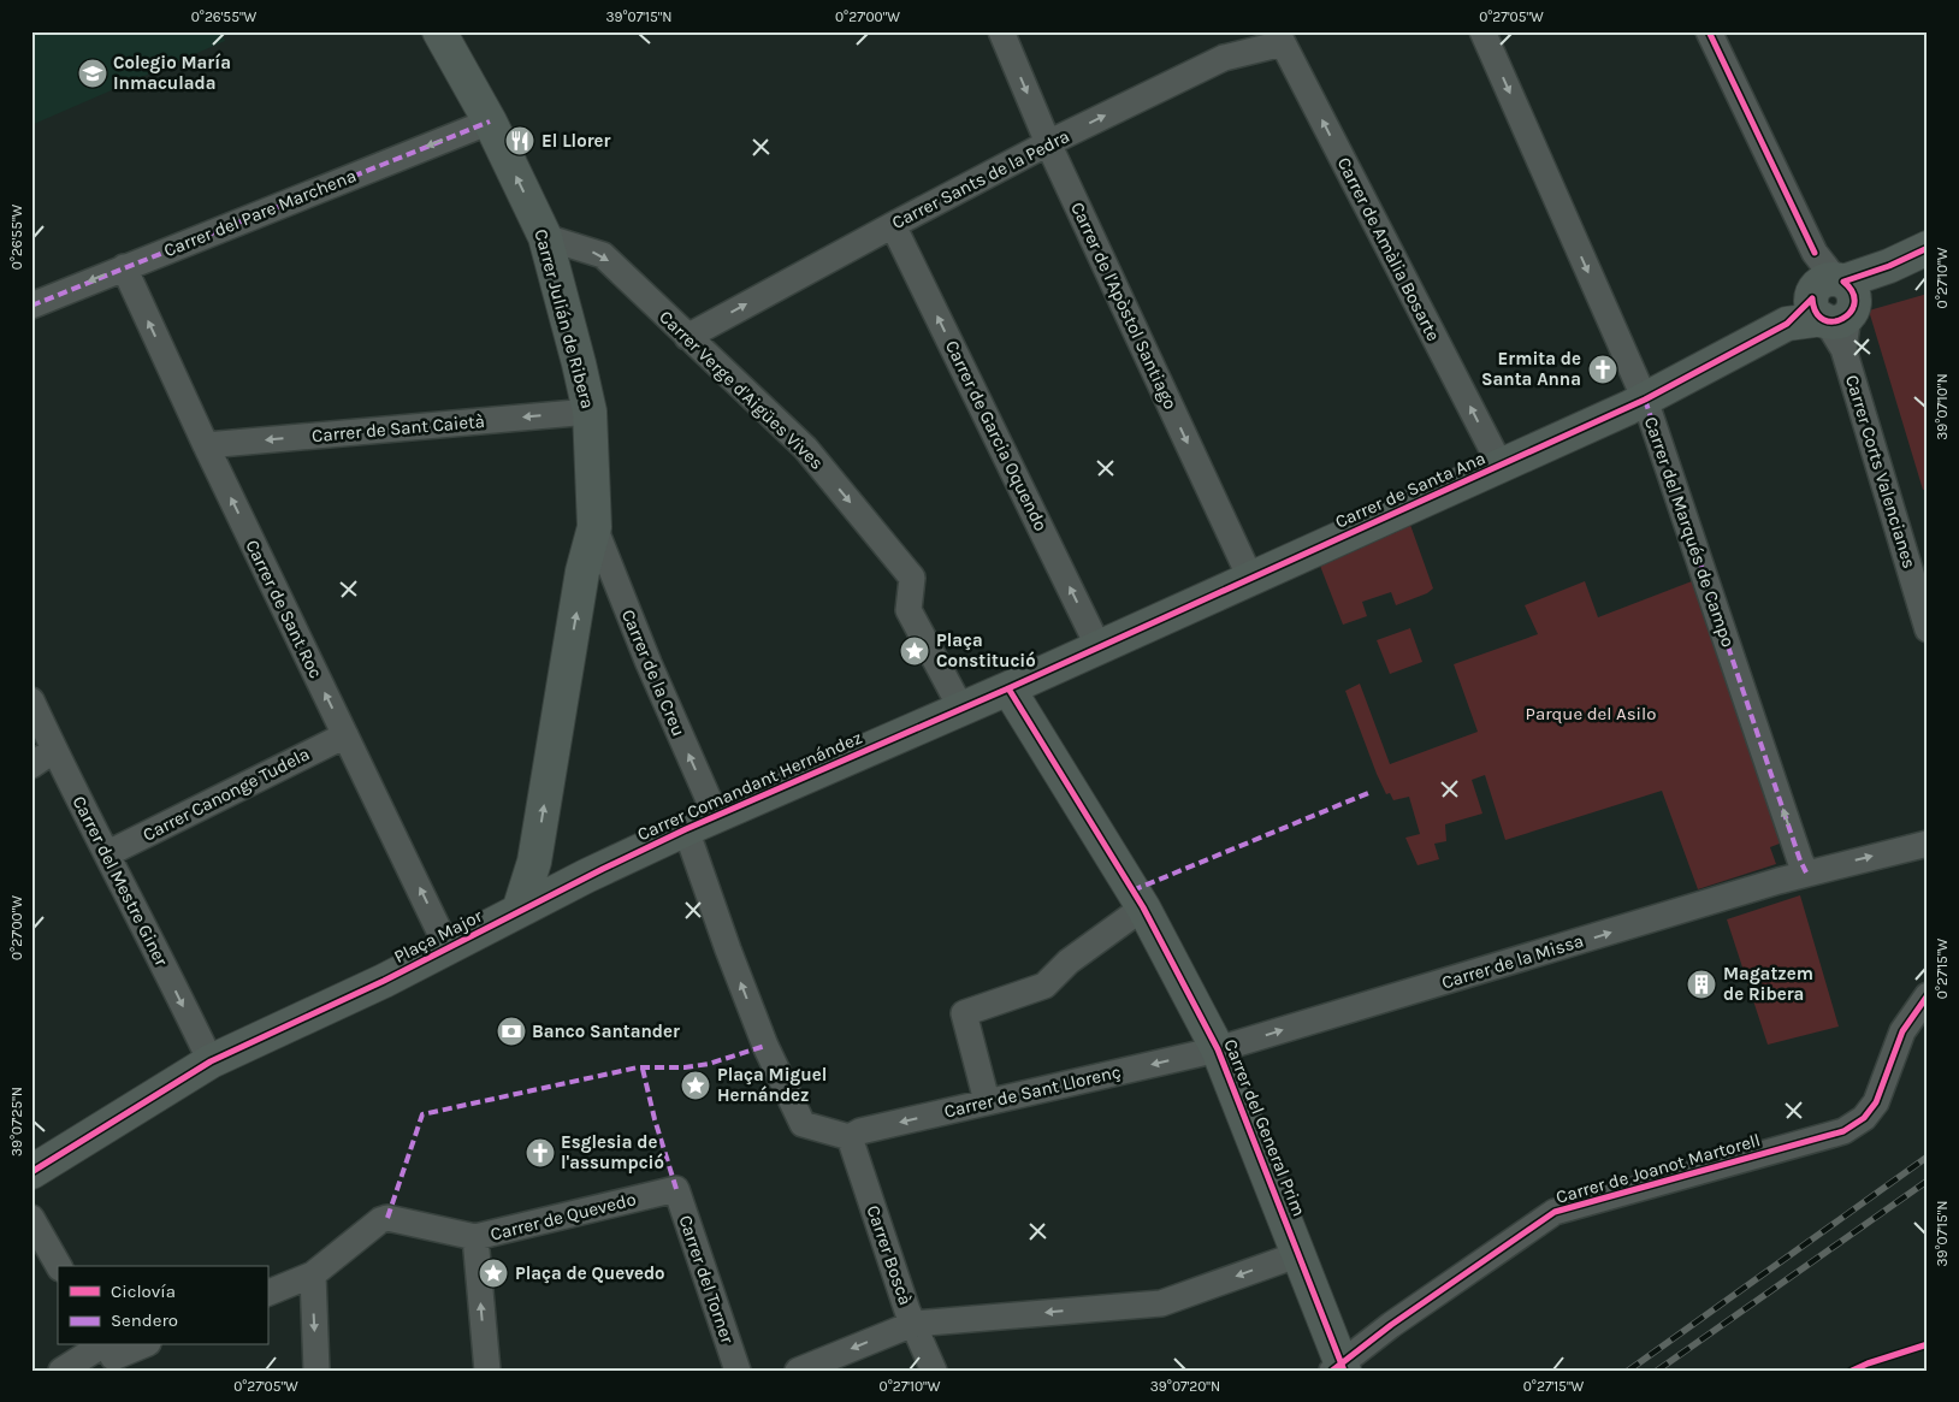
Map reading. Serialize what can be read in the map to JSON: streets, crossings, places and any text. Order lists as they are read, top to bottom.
{
  "streets": {
    "street": [
      "Carrer Sants de la Pedra",
      "Carrer del Pare Marchena",
      "Carrer de Amàlia Bosarte",
      "Carrer de l'Apòstol Santiago",
      "Carrer Julián de Ribera",
      "Carrer Verge d'Aigües Vives",
      "Carrer de Sant Caietà",
      "Carrer de Garcia Oquendo",
      "Carrer Corts Valencianes",
      "Carrer de Santa Ana",
      "Carrer del Marqués de Campo",
      "Carrer de Sant Roc",
      "Carrer de la Creu",
      "Carrer Comandant Hernández",
      "Carrer Canonge Tudela",
      "Carrer del Mestre Giner",
      "Plaça Major",
      "Carrer de la Missa",
      "Carrer de Sant Llorenç",
      "Carrer del General Prim",
      "Carrer de Joanot Martorell",
      "Carrer de Quevedo",
      "Carrer Boscà",
      "Carrer del Torner"
    ]
  },
  "crossings": [
    ["Carrer Sants de la Pedra", "Carrer de Amàlia Bosarte"],
    ["Carrer Sants de la Pedra", "Carrer de l'Apòstol Santiago"],
    ["Carrer Sants de la Pedra", "Carrer Verge d'Aigües Vives"],
    ["Carrer Sants de la Pedra", "Carrer de Garcia Oquendo"],
    ["Carrer del Pare Marchena", "Carrer Julián de Ribera"],
    ["Carrer del Pare Marchena", "Carrer de Sant Roc"],
    ["Carrer de Amàlia Bosarte", "Carrer de Santa Ana"],
    ["Carrer de l'Apòstol Santiago", "Carrer de Santa Ana"],
    ["Carrer Julián de Ribera", "Carrer Verge d'Aigües Vives"],
    ["Carrer Julián de Ribera", "Carrer de Sant Caietà"],
    ["Carrer Julián de Ribera", "Carrer de la Creu"],
    ["Carrer Julián de Ribera", "Carrer Comandant Hernández"],
    ["Carrer Julián de Ribera", "Plaça Major"],
    ["Carrer Verge d'Aigües Vives", "Carrer Comandant Hernández"],
    ["Carrer de Sant Caietà", "Carrer de Sant Roc"],
    ["Carrer de Garcia Oquendo", "Carrer de Santa Ana"],
    ["Carrer Corts Valencianes", "Carrer de Santa Ana"],
    ["Carrer de Santa Ana", "Carrer del Marqués de Campo"],
    ["Carrer de Santa Ana", "Carrer Comandant Hernández"],
    ["Carrer de Santa Ana", "Carrer del General Prim"],
    ["Carrer del Marqués de Campo", "Carrer de la Missa"],
    ["Carrer de Sant Roc", "Carrer Canonge Tudela"],
    ["Carrer de Sant Roc", "Plaça Major"],
    ["Carrer de la Creu", "Carrer Comandant Hernández"],
    ["Carrer Comandant Hernández", "Plaça Major"],
    ["Carrer Comandant Hernández", "Carrer del General Prim"],
    ["Carrer Canonge Tudela", "Carrer del Mestre Giner"],
    ["Carrer del Mestre Giner", "Plaça Major"],
    ["Carrer de la Missa", "Carrer de Sant Llorenç"],
    ["Carrer de la Missa", "Carrer del General Prim"],
    ["Carrer de Sant Llorenç", "Carrer del General Prim"],
    ["Carrer de Sant Llorenç", "Carrer Boscà"],
    ["Carrer del General Prim", "Carrer de Joanot Martorell"],
    ["Carrer de Quevedo", "Carrer del Torner"]
  ],
  "one_way": [
    "Carrer Sants de la Pedra",
    "Carrer del Pare Marchena",
    "Carrer de Amàlia Bosarte",
    "Carrer de l'Apòstol Santiago",
    "Carrer Julián de Ribera",
    "Carrer Verge d'Aigües Vives",
    "Carrer de Sant Caietà",
    "Carrer de Garcia Oquendo",
    "Carrer de Sant Roc",
    "Carrer de la Creu",
    "Carrer del Mestre Giner",
    "Carrer de la Missa"
  ],
  "parks": ["Parque del Asilo"],
  "places": {
    "school or university": ["Colegio María Inmaculada"],
    "restaurant": ["El Llorer"],
    "church": ["Ermita de Santa Anna", "Esglesia de l'assumpció"],
    "place": ["Plaça Constitució", "Plaça Miguel Hernández", "Plaça de Quevedo"],
    "building": ["Magatzem de Ribera"],
    "bank": ["Banco Santander"]
  },
  "legend": ["Ciclovía", "Sendero"],
  "coordinates": [
    "0°26'55\"W",
    "39°07'15\"N",
    "0°27'00\"W",
    "0°27'05\"W",
    "0°27'10\"W",
    "39°07'10\"N",
    "0°27'15\"W",
    "39°07'25\"N",
    "39°07'20\"N"
  ]
}
